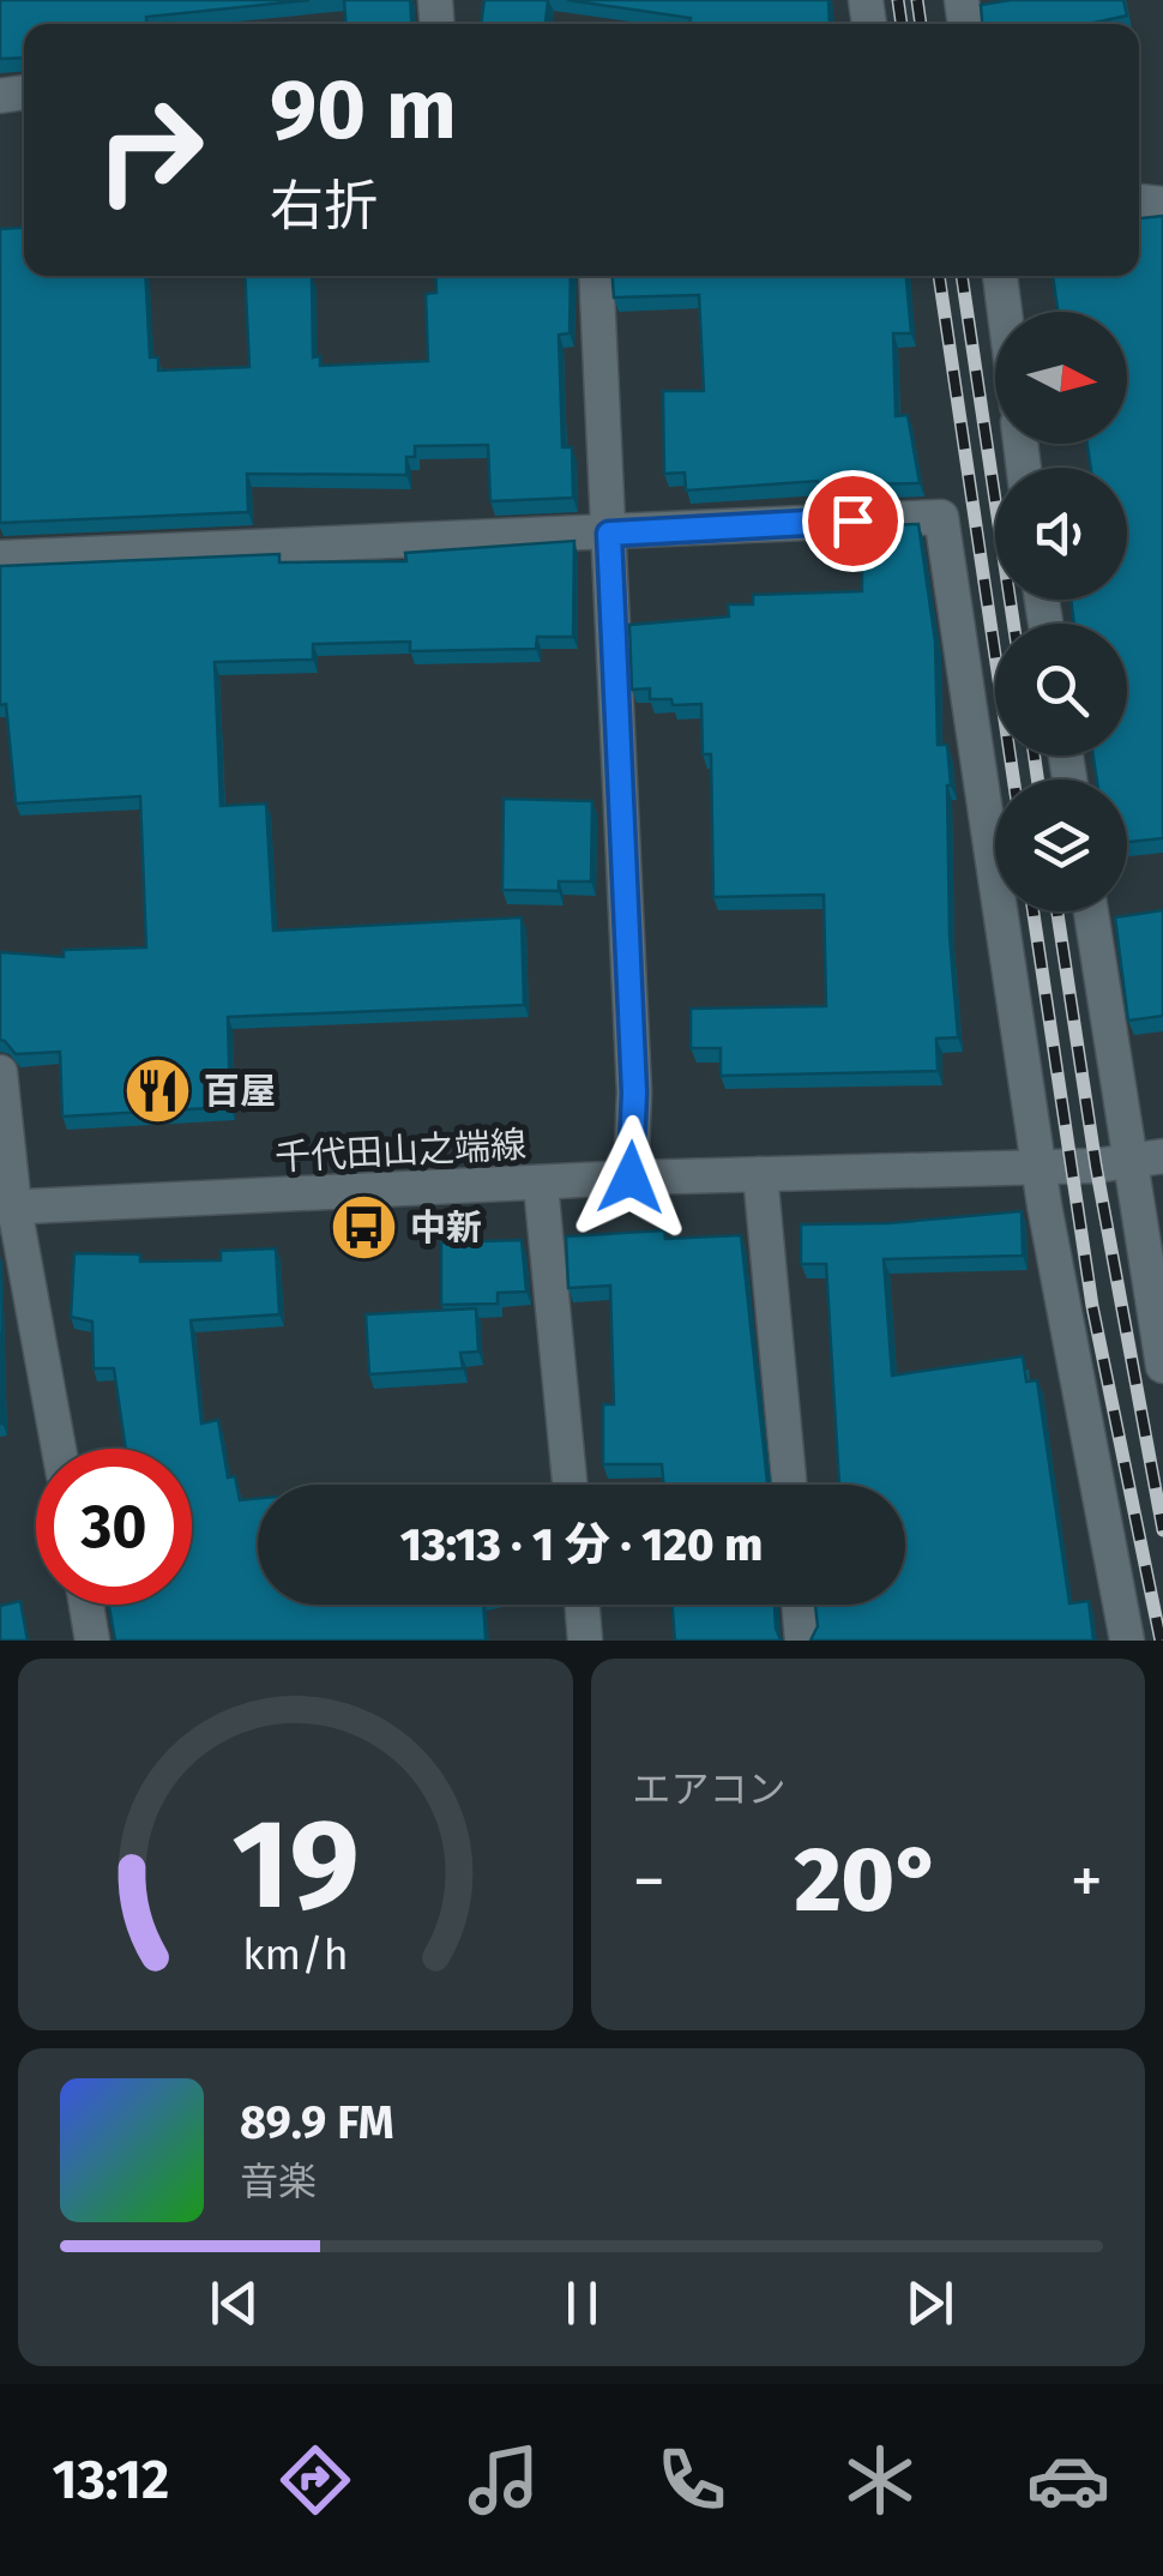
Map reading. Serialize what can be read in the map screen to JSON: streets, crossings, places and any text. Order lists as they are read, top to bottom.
{
  "streets": {
    "street": ["千代田山之端線"]
  },
  "places": {
    "restaurant": ["百屋"],
    "bus stop": ["中新"]
  },
  "north": "right",
  "page": {
    "turn": ["90 m", "右折"],
    "limit": "30",
    "trip": "13:13 · 1 分 · 120 m",
    "tile": "エアコン",
    "heat": ["−", "20°", "+"],
    "song": ["89.9 FM", "音楽"],
    "tabs": "13:12",
    "gauge": ["19", "km/h"]
  }
}
